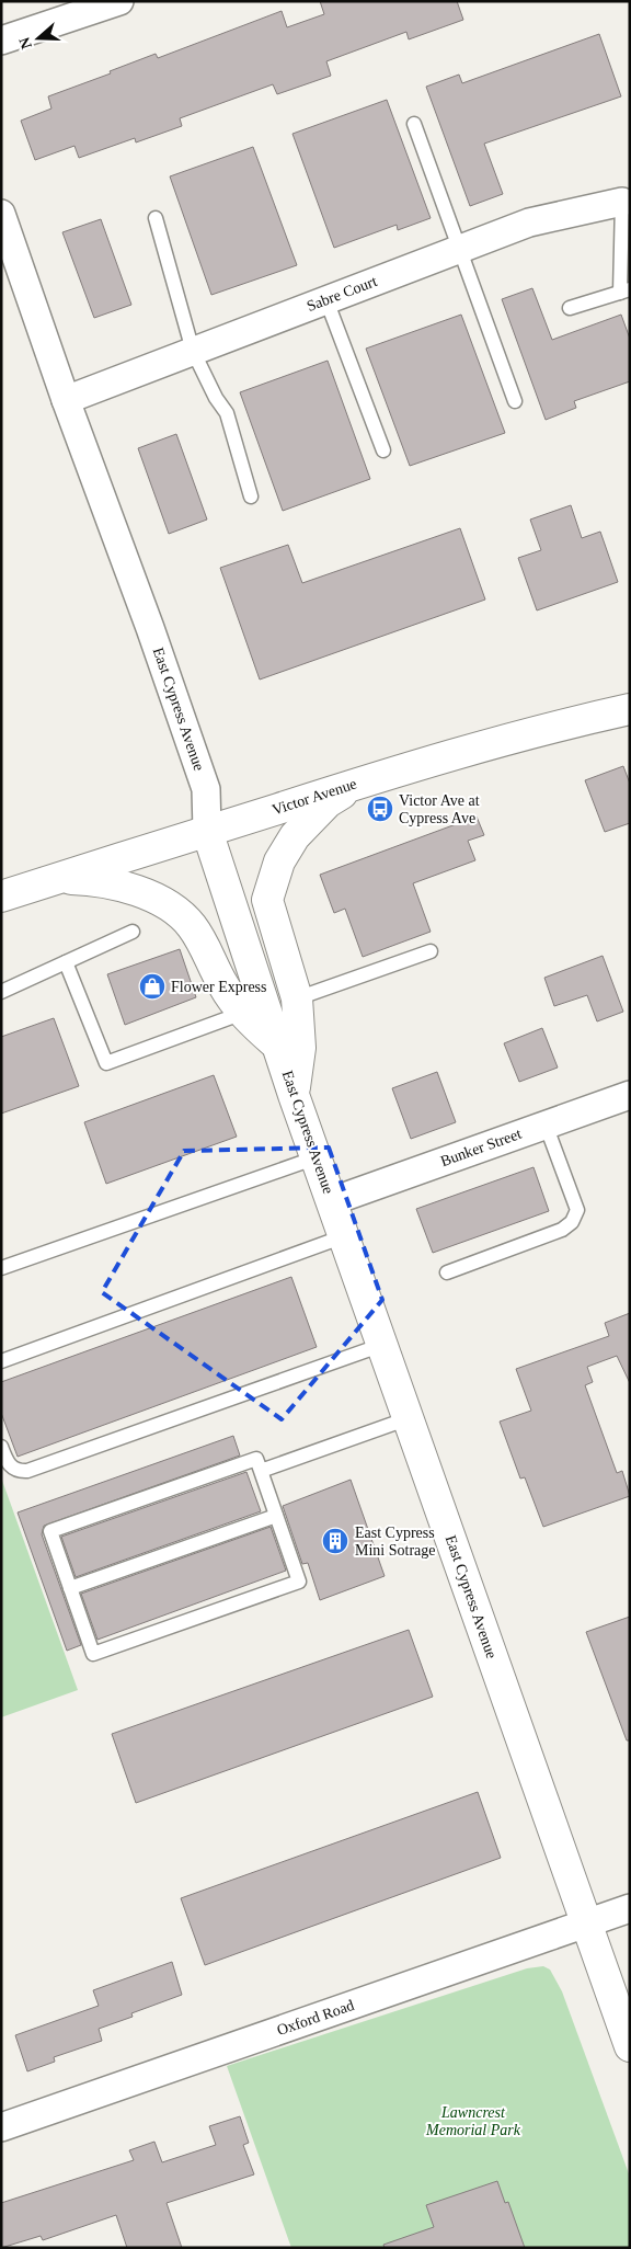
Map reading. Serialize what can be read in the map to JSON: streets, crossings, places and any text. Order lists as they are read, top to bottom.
{
  "streets": {
    "main road": ["East Cypress Avenue", "Victor Avenue"],
    "street": ["Sabre Court", "Bunker Street", "Oxford Road"]
  },
  "crossings": [
    ["Sabre Court", "East Cypress Avenue"],
    ["East Cypress Avenue", "Victor Avenue"],
    ["East Cypress Avenue", "Bunker Street"],
    ["East Cypress Avenue", "Oxford Road"]
  ],
  "parks": ["Lawncrest Memorial Park"],
  "places": {
    "bus stop": ["Victor Ave at Cypress Ave"],
    "shop": ["Flower Express"],
    "building": ["East Cypress Mini Sotrage"]
  },
  "north": "left"
}
